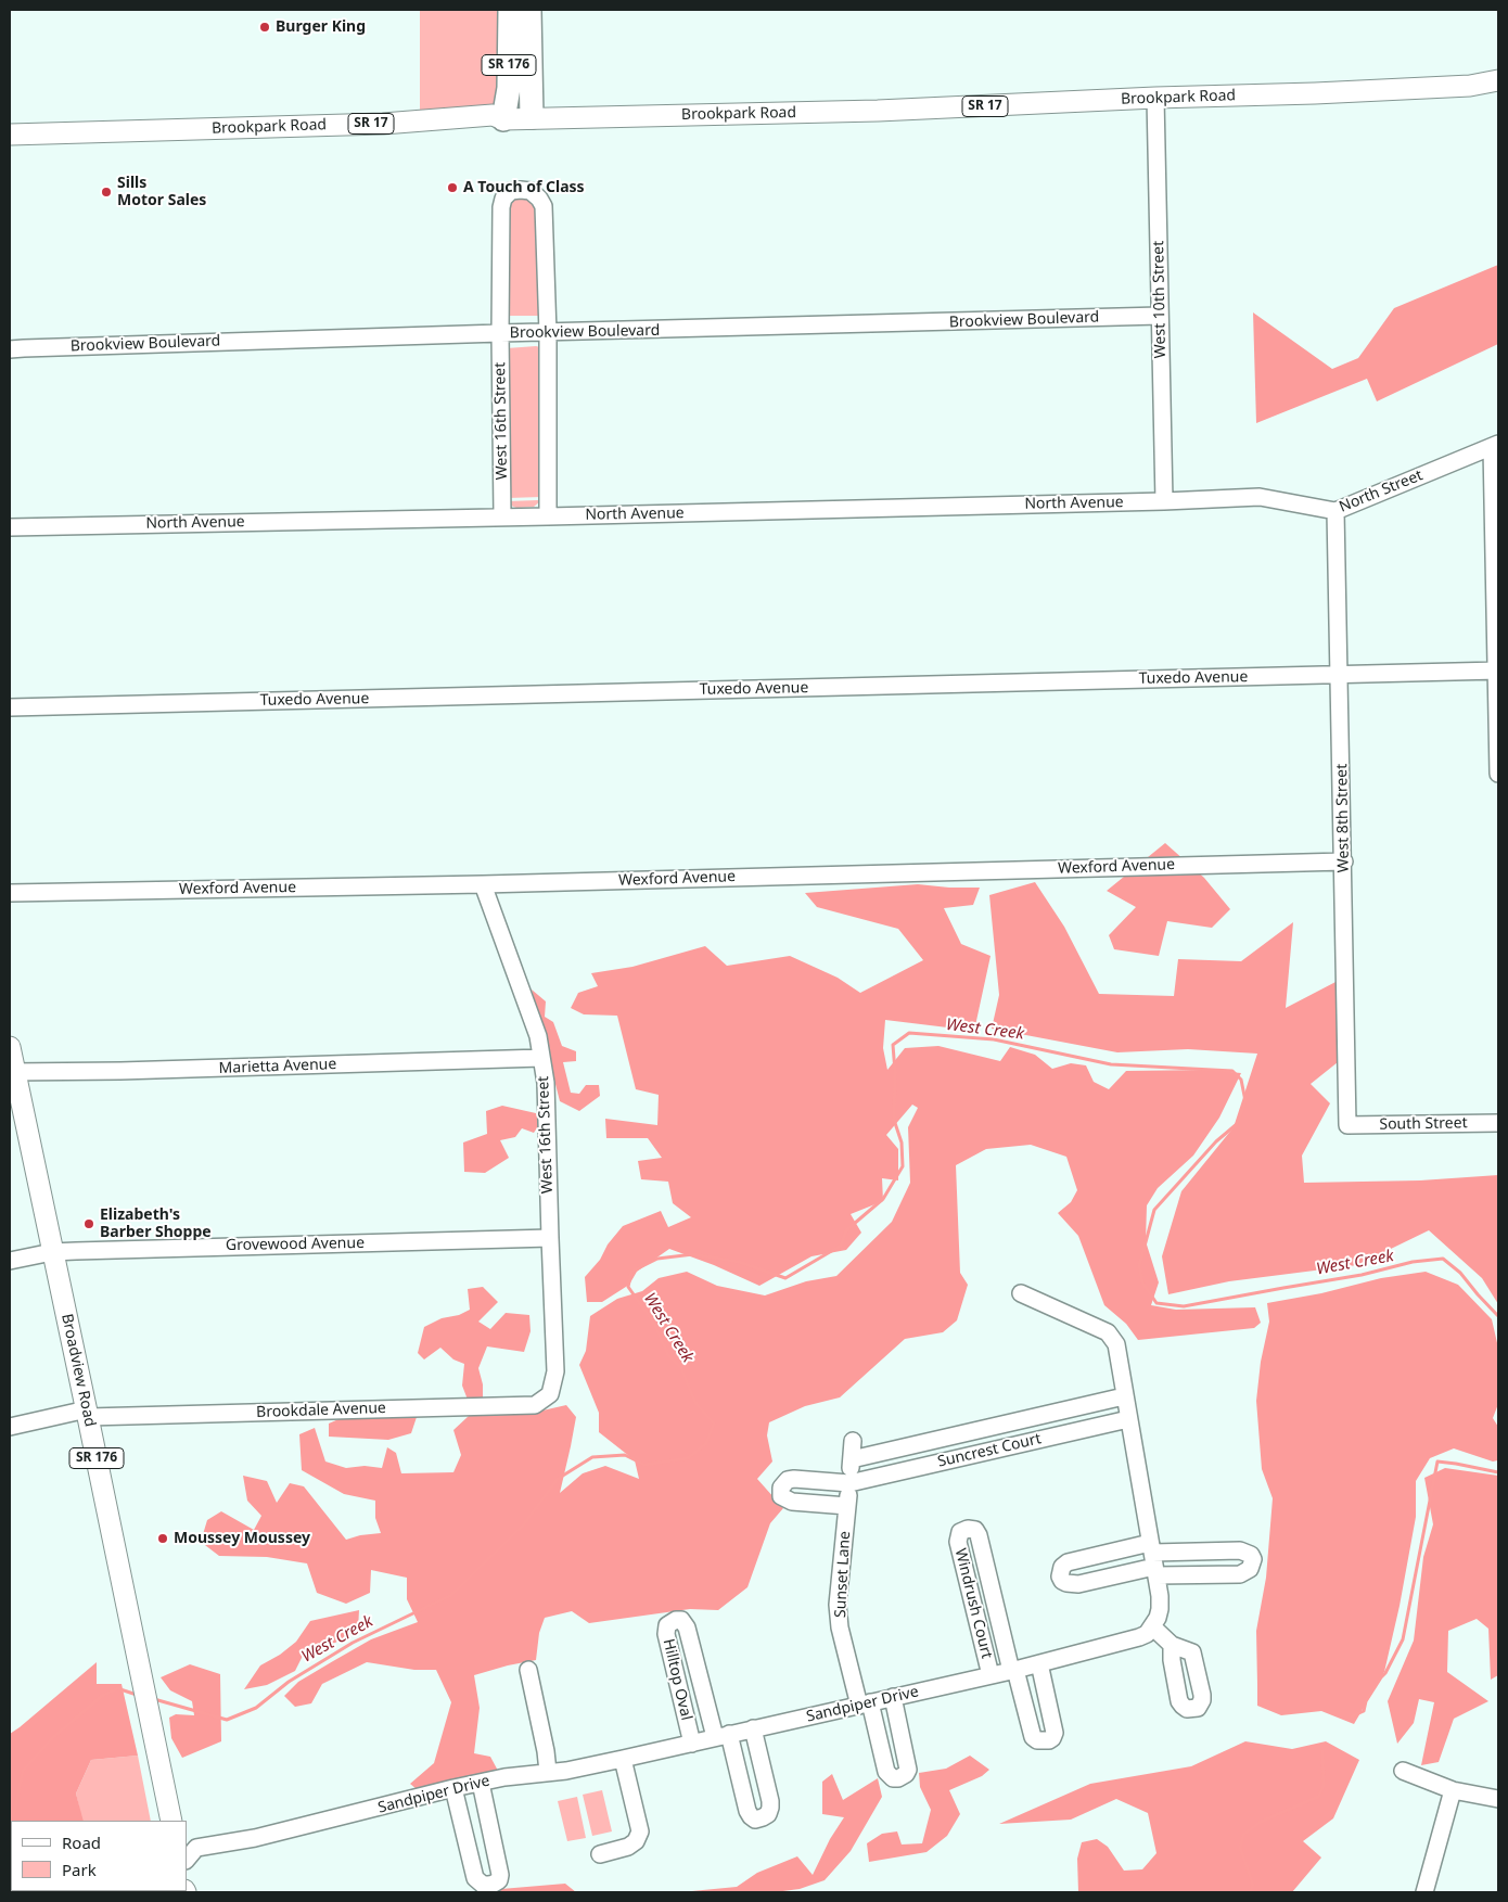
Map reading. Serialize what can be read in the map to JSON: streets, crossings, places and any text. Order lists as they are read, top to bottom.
{
  "streets": {
    "highway": ["SR 176"],
    "main road": ["Brookpark Road", "SR 17", "Broadview Road"],
    "street": [
      "West 10th Street",
      "Brookview Boulevard",
      "West 16th Street",
      "North Street",
      "North Avenue",
      "Tuxedo Avenue",
      "West 8th Street",
      "Wexford Avenue",
      "Marietta Avenue",
      "South Street",
      "Grovewood Avenue",
      "Brookdale Avenue",
      "Suncrest Court",
      "Sunset Lane",
      "Windrush Court",
      "Hilltop Oval",
      "Sandpiper Drive"
    ]
  },
  "crossings": [
    ["SR 176", "Brookpark Road"],
    ["Brookpark Road", "SR 17"],
    ["Brookpark Road", "West 10th Street"],
    ["West 10th Street", "Brookview Boulevard"],
    ["West 10th Street", "North Avenue"],
    ["Brookview Boulevard", "West 16th Street"],
    ["West 16th Street", "North Avenue"],
    ["West 16th Street", "Wexford Avenue"],
    ["West 16th Street", "Marietta Avenue"],
    ["West 16th Street", "Grovewood Avenue"],
    ["West 16th Street", "Brookdale Avenue"],
    ["North Street", "North Avenue"],
    ["North Street", "West 8th Street"],
    ["Tuxedo Avenue", "West 8th Street"],
    ["West 8th Street", "Wexford Avenue"],
    ["West 8th Street", "South Street"],
    ["Marietta Avenue", "Broadview Road"],
    ["Grovewood Avenue", "Broadview Road"],
    ["Broadview Road", "Brookdale Avenue"],
    ["Suncrest Court", "Sunset Lane"],
    ["Sunset Lane", "Sandpiper Drive"],
    ["Windrush Court", "Sandpiper Drive"],
    ["Hilltop Oval", "Sandpiper Drive"]
  ],
  "water": ["West Creek"],
  "places": [
    "Burger King",
    "A Touch of Class",
    "Sills Motor Sales",
    "Elizabeth's Barber Shoppe",
    "Moussey Moussey"
  ],
  "legend": ["Road", "Park"]
}
